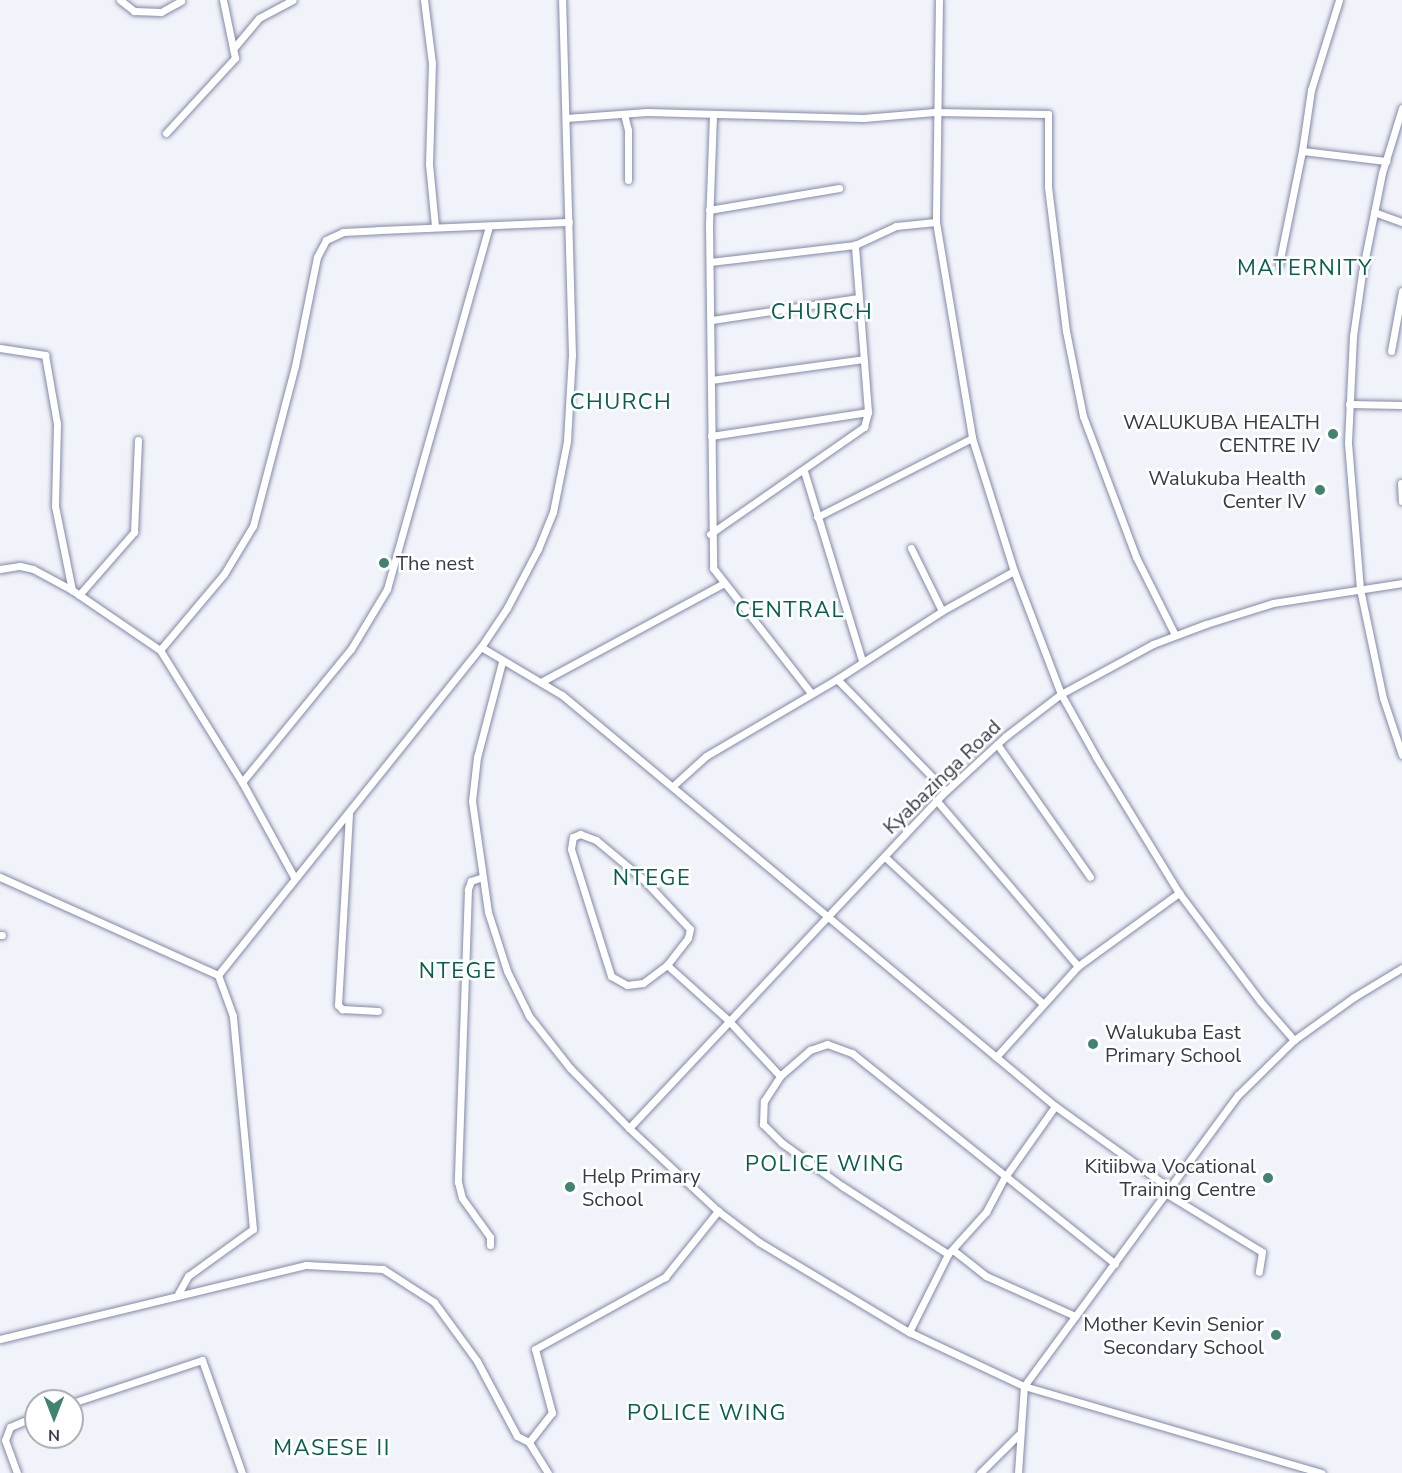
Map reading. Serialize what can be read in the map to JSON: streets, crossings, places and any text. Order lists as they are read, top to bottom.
{
  "streets": {
    "street": ["Kyabazinga Road"]
  },
  "districts": [
    "MATERNITY",
    "CHURCH",
    "CHURCH",
    "CENTRAL",
    "NTEGE",
    "NTEGE",
    "POLICE WING",
    "POLICE WING",
    "MASESE II"
  ],
  "places": [
    "WALUKUBA HEALTH CENTRE IV",
    "Walukuba Health Center IV",
    "The nest",
    "Walukuba East Primary School",
    "Kitiibwa Vocational Training Centre",
    "Help Primary School",
    "Mother Kevin Senior Secondary School"
  ],
  "north": "bottom"
}
